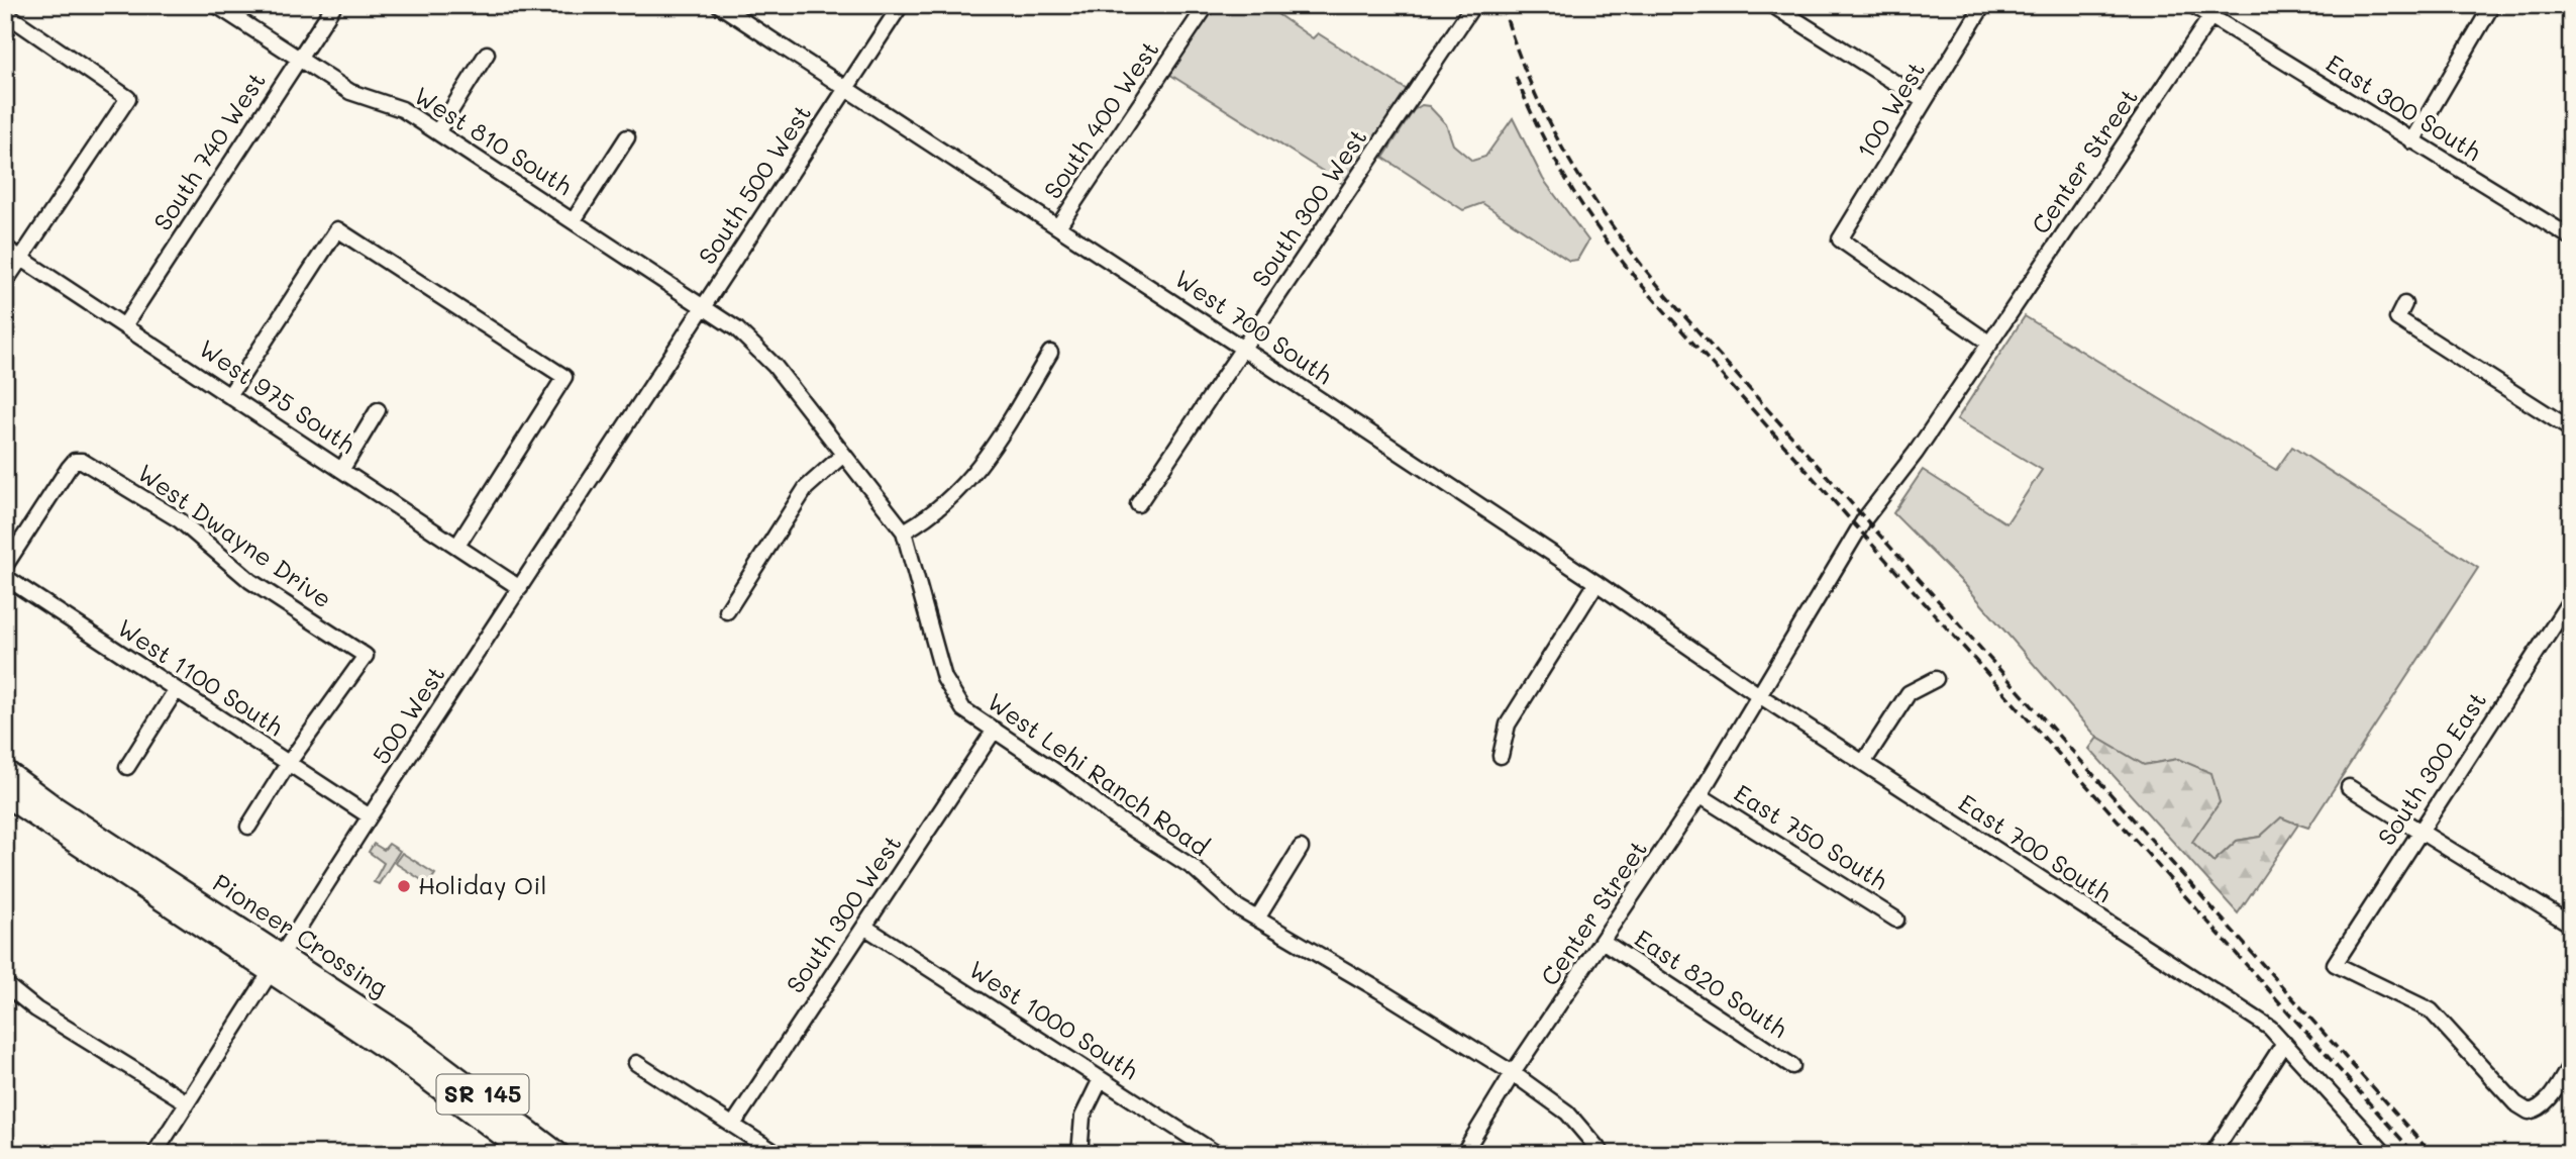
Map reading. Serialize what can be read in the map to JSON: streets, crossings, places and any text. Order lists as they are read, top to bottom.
{
  "streets": {
    "highway": ["Pioneer Crossing", "SR 145"],
    "street": [
      "East 300 South",
      "100 West",
      "South 400 West",
      "West 810 South",
      "South 740 West",
      "Center Street",
      "South 500 West",
      "South 300 West",
      "West 700 South",
      "West 975 South",
      "West Dwayne Drive",
      "West 1100 South",
      "500 West",
      "South 300 East",
      "West Lehi Ranch Road",
      "East 750 South",
      "East 700 South",
      "East 820 South",
      "West 1000 South"
    ]
  },
  "crossings": [
    ["East 300 South", "Center Street"],
    ["100 West", "Center Street"],
    ["South 400 West", "West 700 South"],
    ["West 810 South", "South 740 West"],
    ["West 810 South", "South 500 West"],
    ["West 810 South", "500 West"],
    ["West 810 South", "West Lehi Ranch Road"],
    ["South 740 West", "West 975 South"],
    ["Center Street", "West 700 South"],
    ["Center Street", "West Lehi Ranch Road"],
    ["Center Street", "East 750 South"],
    ["Center Street", "East 700 South"],
    ["Center Street", "East 820 South"],
    ["South 500 West", "West 700 South"],
    ["South 500 West", "500 West"],
    ["South 500 West", "West Lehi Ranch Road"],
    ["South 300 West", "West 700 South"],
    ["South 300 West", "West Lehi Ranch Road"],
    ["South 300 West", "West 1000 South"],
    ["West 700 South", "East 700 South"],
    ["West 975 South", "500 West"],
    ["West Dwayne Drive", "West 1100 South"],
    ["West 1100 South", "500 West"],
    ["500 West", "West Lehi Ranch Road"],
    ["500 West", "Pioneer Crossing"]
  ],
  "places": ["Holiday Oil"]
}
